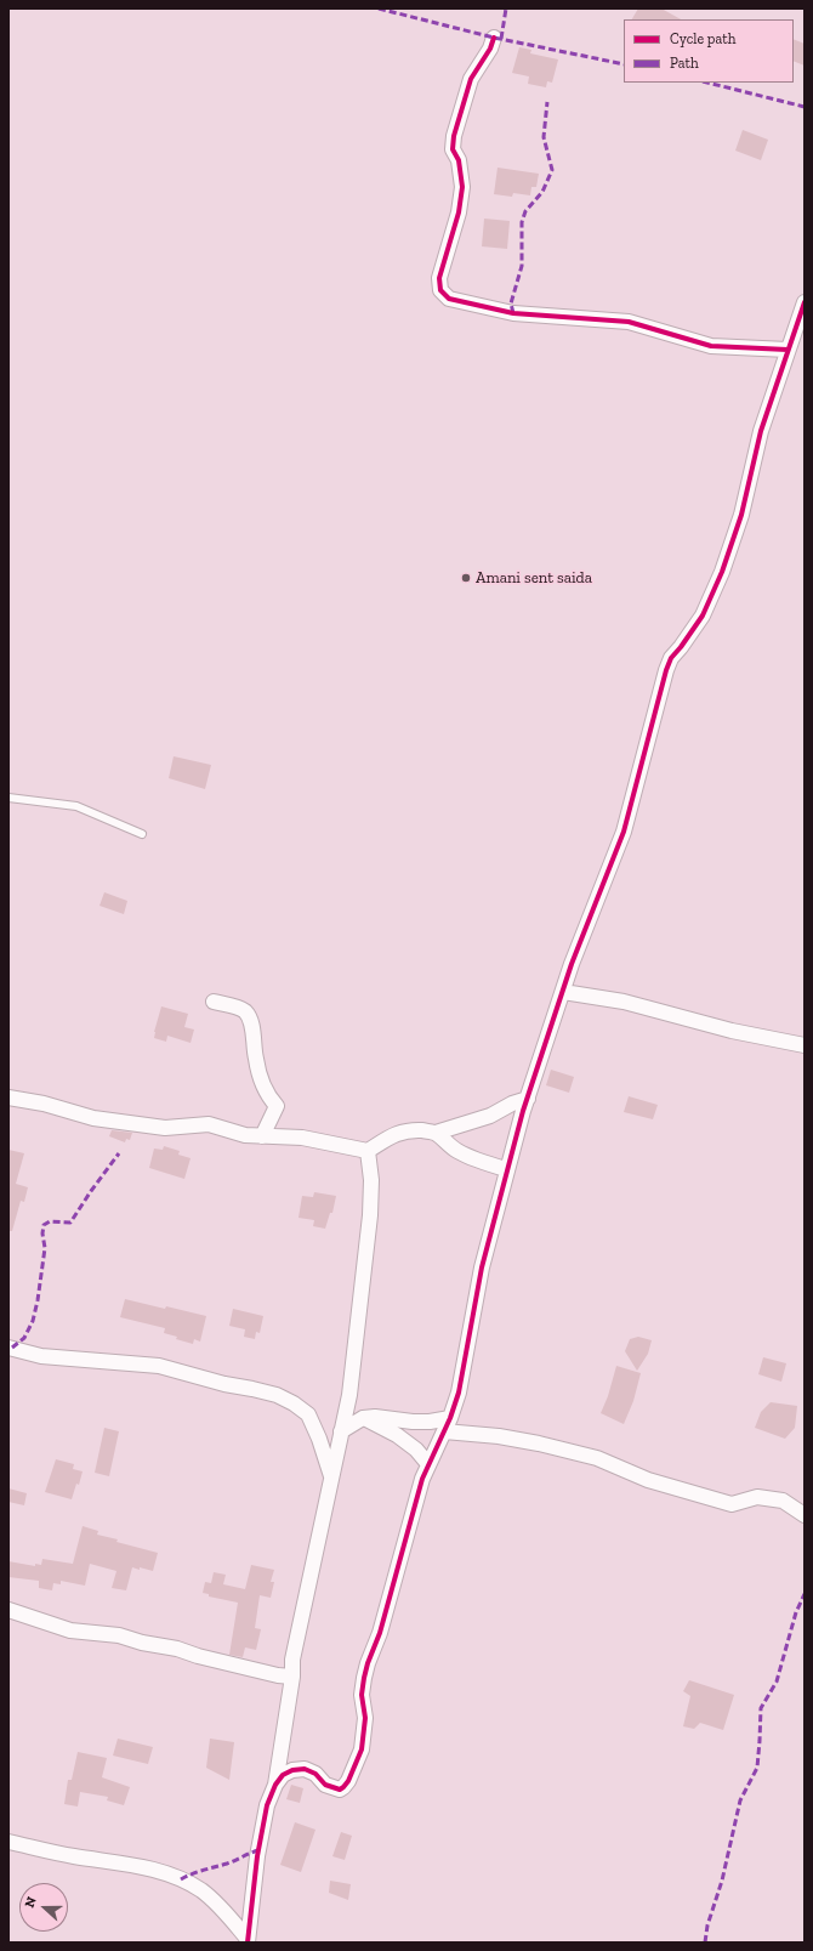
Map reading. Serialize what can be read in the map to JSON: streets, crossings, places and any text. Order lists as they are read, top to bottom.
{
  "places": ["Amani sent saida"],
  "legend": ["Cycle path", "Path"],
  "north": "left"
}
